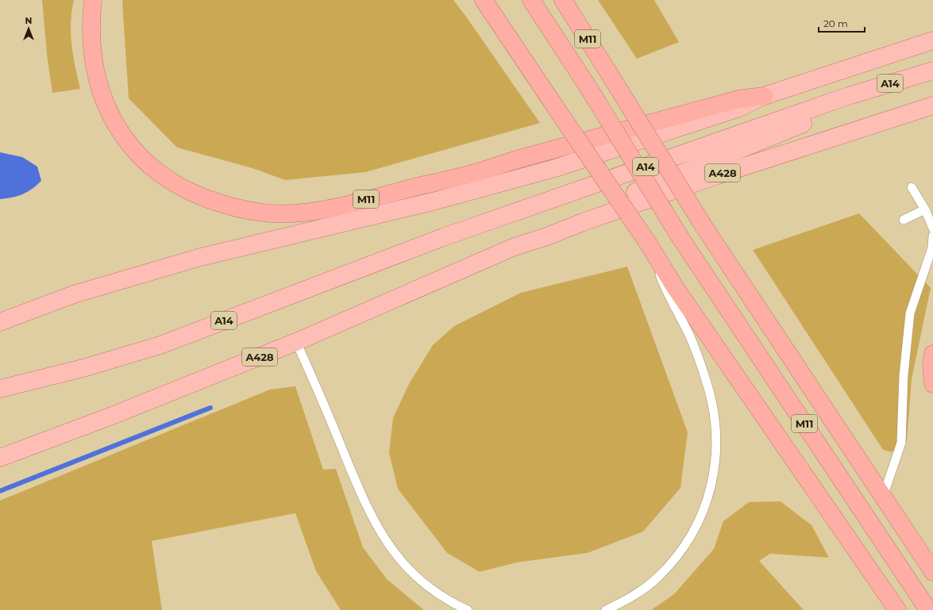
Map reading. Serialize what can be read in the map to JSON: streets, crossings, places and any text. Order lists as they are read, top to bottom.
{
  "streets": {
    "highway": ["M11", "A14", "A428"]
  },
  "crossings": [
    ["M11", "A14"],
    ["A14", "A428"]
  ],
  "scale_bar": "20 m",
  "north": "top"
}
